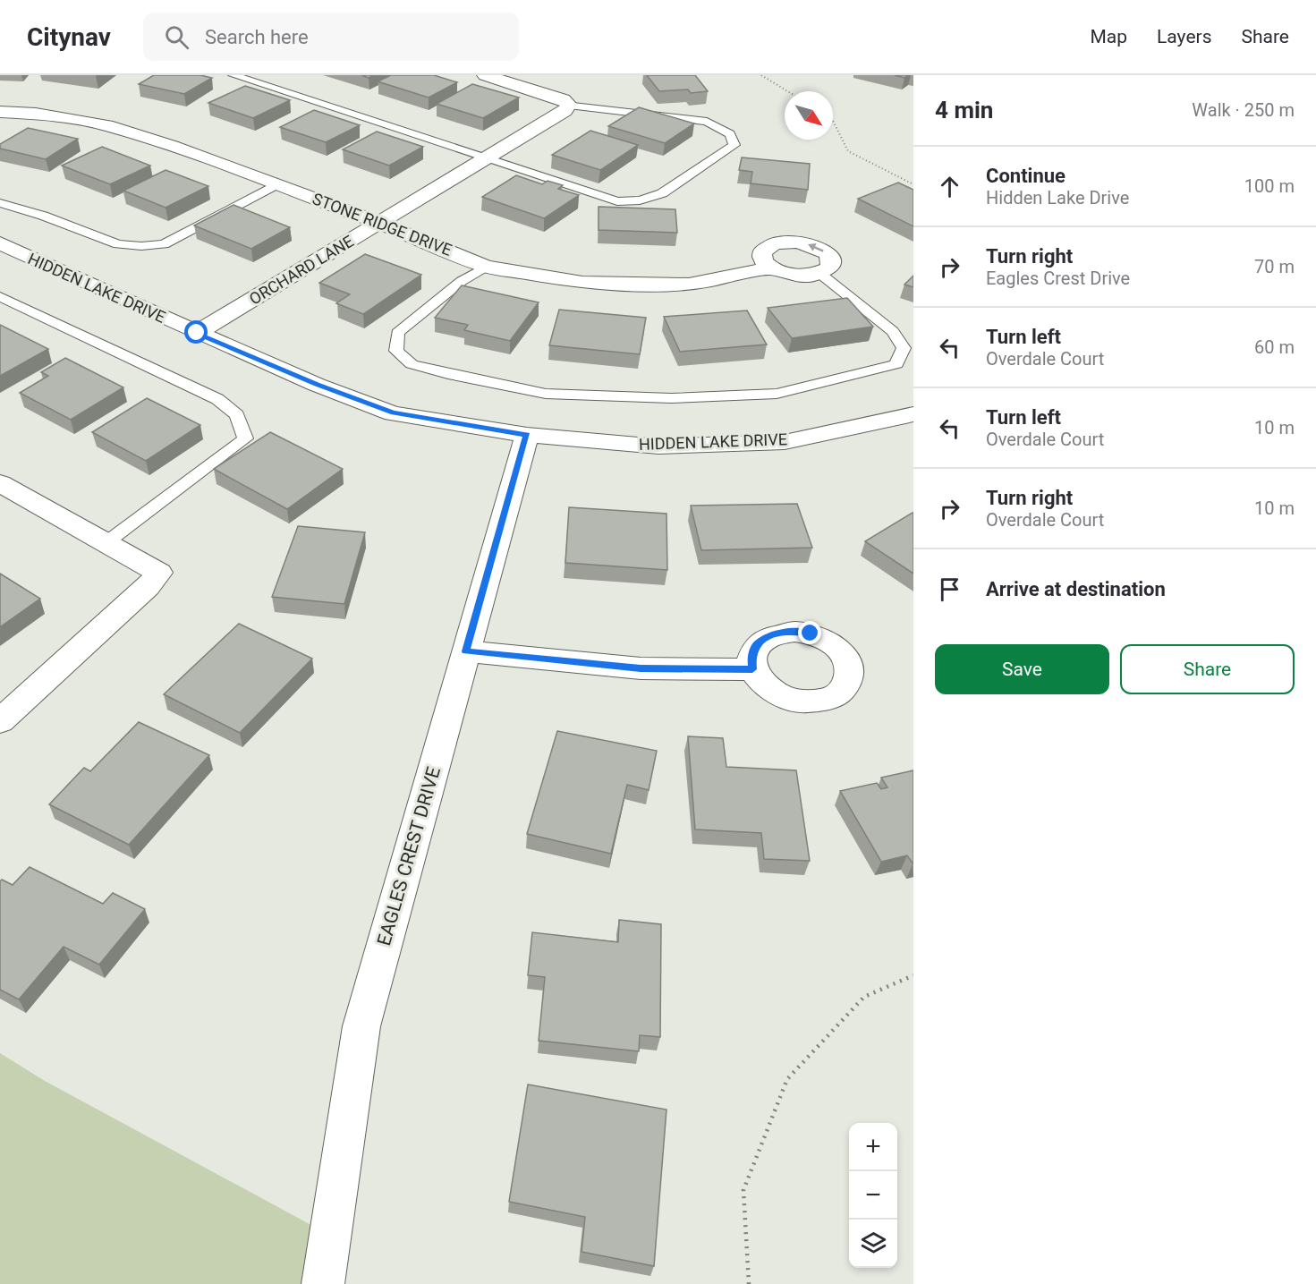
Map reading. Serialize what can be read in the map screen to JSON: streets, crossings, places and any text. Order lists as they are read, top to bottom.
{
  "streets": {
    "street": [
      "STONE RIDGE DRIVE",
      "ORCHARD LANE",
      "HIDDEN LAKE DRIVE",
      "EAGLES CREST DRIVE"
    ]
  },
  "crossings": [
    ["STONE RIDGE DRIVE", "ORCHARD LANE"],
    ["ORCHARD LANE", "HIDDEN LAKE DRIVE"],
    ["HIDDEN LAKE DRIVE", "EAGLES CREST DRIVE"]
  ],
  "north": "bottom right",
  "page": {
    "header": "Citynav",
    "search": "Search here",
    "nav": ["Map", "Layers", "Share"],
    "heading": ["4 min", "Walk · 250 m"],
    "list": [
      ["Continue", "Hidden Lake Drive", "100 m"],
      ["Turn right", "Eagles Crest Drive", "70 m"],
      ["Turn left", "Overdale Court", "60 m"],
      ["Turn left", "Overdale Court", "10 m"],
      ["Turn right", "Overdale Court", "10 m"],
      "Arrive at destination"
    ],
    "buttons": ["Save", "Share"],
    "map_buttons": ["+", "−"]
  }
}
